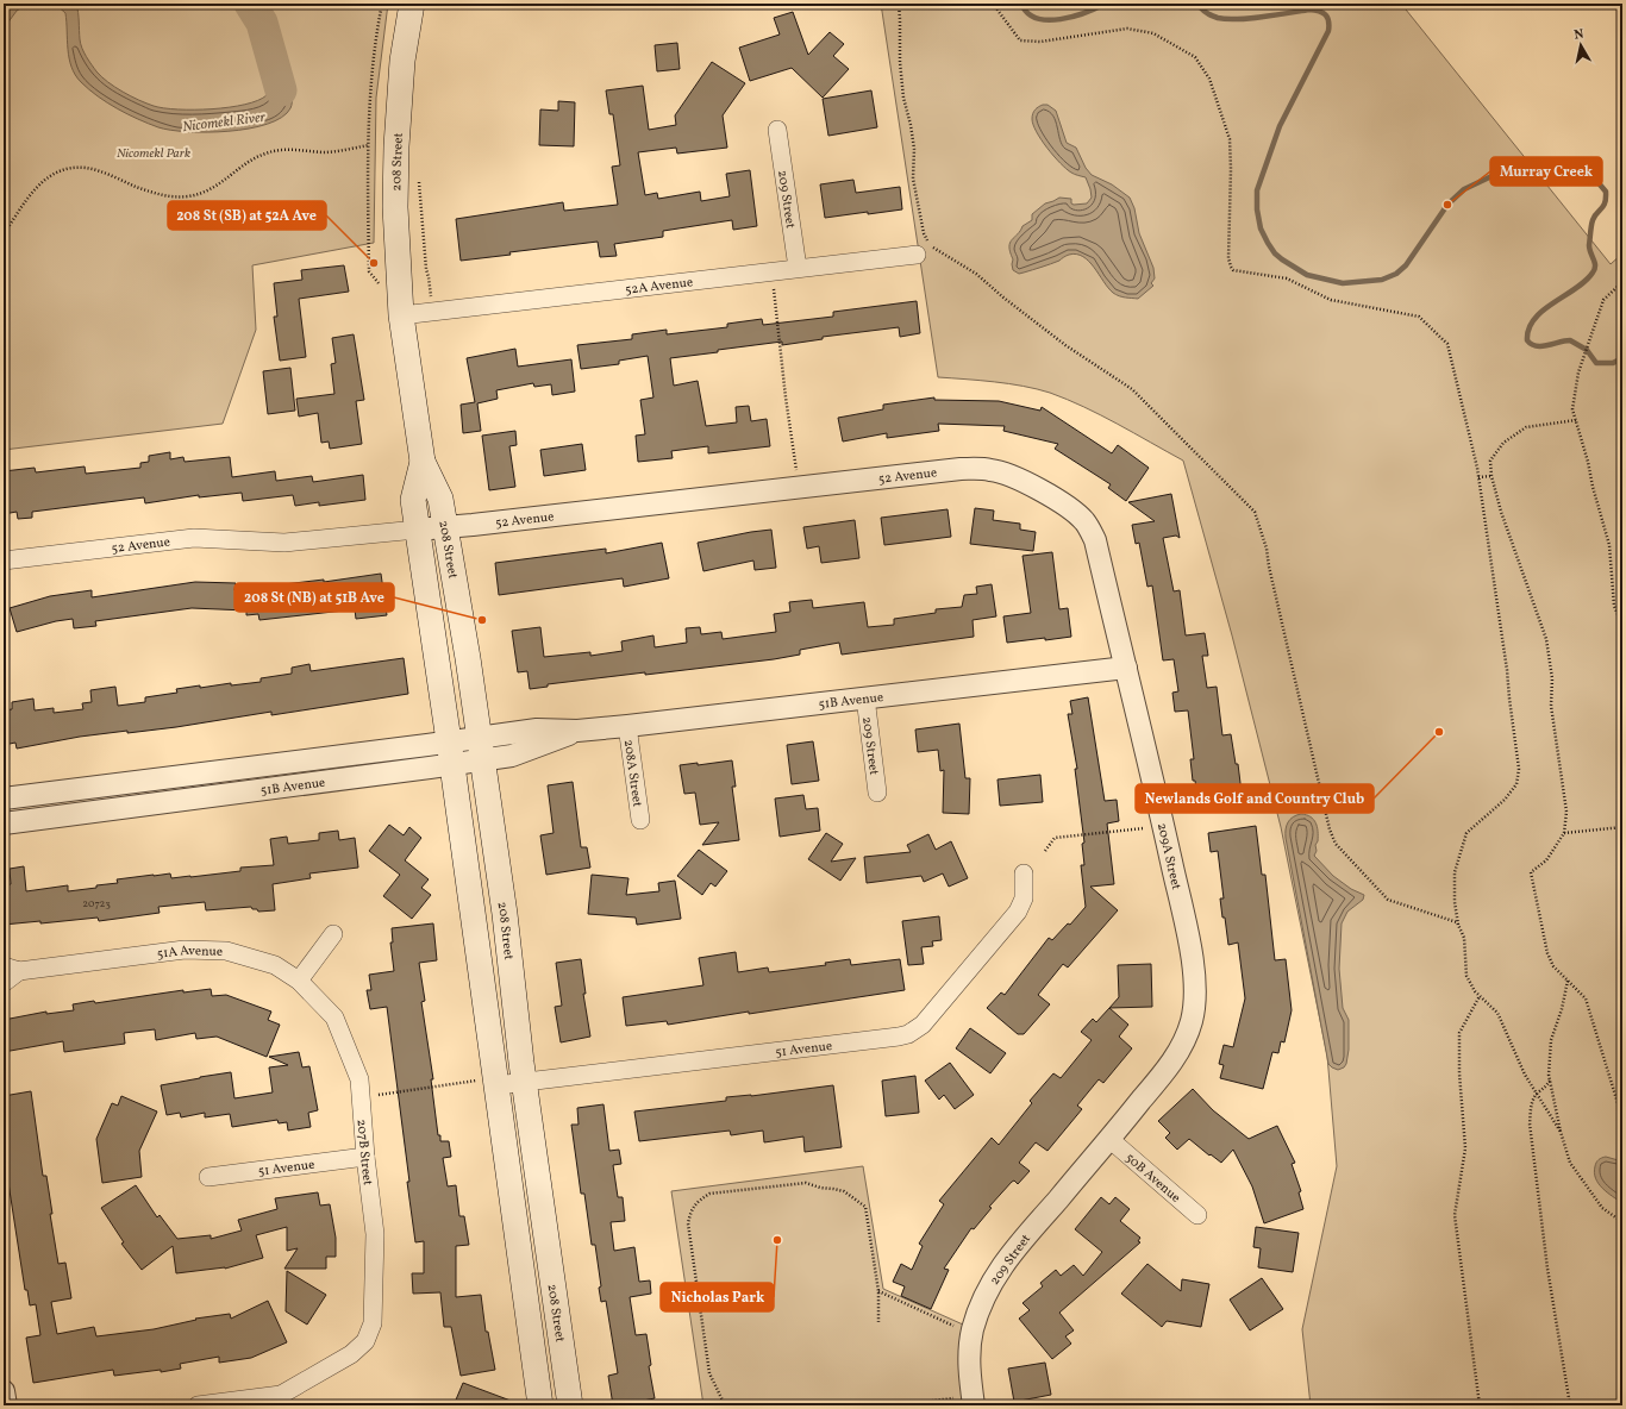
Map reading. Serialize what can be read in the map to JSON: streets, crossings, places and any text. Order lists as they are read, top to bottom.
{
  "streets": {
    "main road": ["208 Street"],
    "street": [
      "209 Street",
      "52A Avenue",
      "52 Avenue",
      "51B Avenue",
      "208A Street",
      "209A Street",
      "51A Avenue",
      "51 Avenue",
      "207B Street",
      "50B Avenue"
    ]
  },
  "crossings": [
    ["208 Street", "52A Avenue"],
    ["208 Street", "52 Avenue"],
    ["208 Street", "51B Avenue"],
    ["208 Street", "51 Avenue"],
    ["209 Street", "52A Avenue"],
    ["209 Street", "51B Avenue"],
    ["209 Street", "209A Street"],
    ["209 Street", "50B Avenue"],
    ["52 Avenue", "209A Street"],
    ["51B Avenue", "208A Street"],
    ["51B Avenue", "209A Street"],
    ["209A Street", "50B Avenue"],
    ["51A Avenue", "207B Street"],
    ["51 Avenue", "207B Street"]
  ],
  "water": ["Nicomekl River"],
  "parks": ["Nicomekl Park"],
  "places": [
    "Murray Creek",
    "208 St (SB) at 52A Ave",
    "208 St (NB) at 51B Ave",
    "Newlands Golf and Country Club",
    "Nicholas Park"
  ],
  "house_numbers": ["20723"],
  "north": "top"
}
